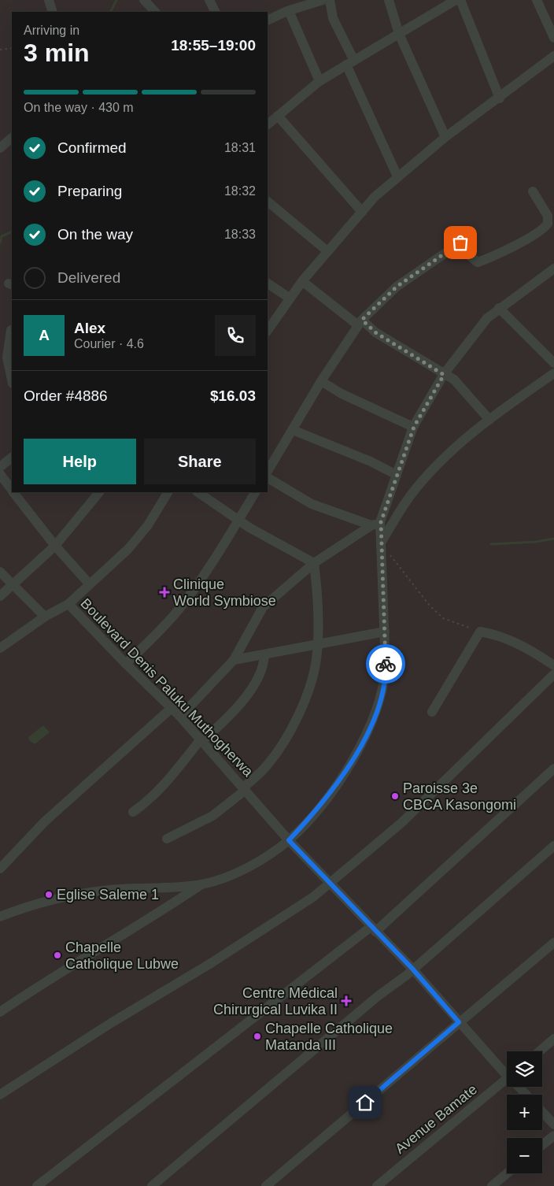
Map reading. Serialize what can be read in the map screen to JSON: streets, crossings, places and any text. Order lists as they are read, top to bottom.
{
  "streets": {
    "street": ["Boulevard Denis Paluku Muthogherwa", "Avenue Bamate"]
  },
  "places": {
    "health": ["Clinique World Symbiose", "Centre Médical Chirurgical Luvika II"],
    "other": [
      "Paroisse 3e CBCA Kasongomi",
      "Eglise Saleme 1",
      "Chapelle Catholique Lubwe",
      "Chapelle Catholique Matanda III"
    ]
  },
  "page": {
    "heading": ["3 min", "Arriving in", "18:55–19:00"],
    "panel": [
      "Alex",
      "Courier · 4.6",
      "Order #4886",
      "$16.03"
    ],
    "bar": "On the way · 430 m",
    "list": [
      ["Confirmed", "18:31"],
      ["Preparing", "18:32"],
      ["On the way", "18:33"],
      "Delivered"
    ],
    "round": "A",
    "buttons": ["Help", "Share"],
    "map_buttons": ["+", "−"]
  }
}
